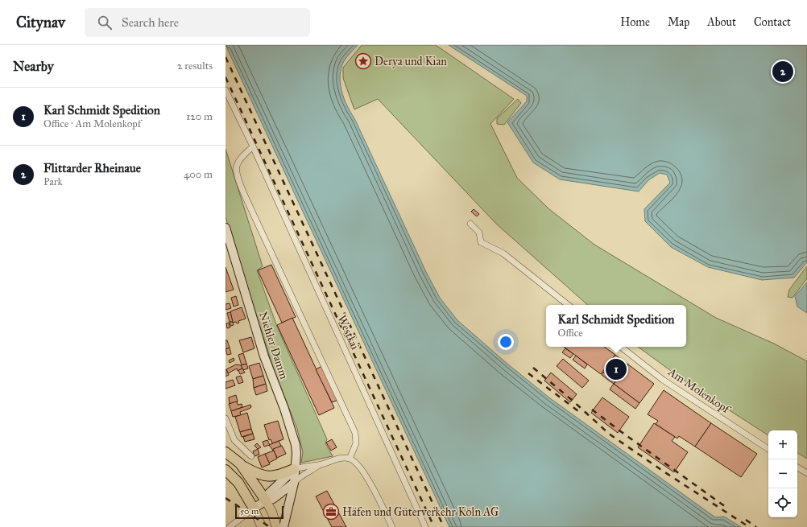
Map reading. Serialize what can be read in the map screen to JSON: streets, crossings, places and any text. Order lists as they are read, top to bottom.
{
  "streets": {
    "street": ["Westkai", "Niehler Damm", "Am Molenkopf"]
  },
  "places": {
    "place": ["Derya und Kian"],
    "office": ["Häfen und Güterverkehr Köln AG"]
  },
  "scale_bar": "50 m",
  "page": {
    "header": "Citynav",
    "search": "Search here",
    "nav": [
      "Home",
      "Map",
      "About",
      "Contact"
    ],
    "heading": ["Nearby", "2 results"],
    "pins": ["2", "1"],
    "list": [
      {
        "mark": "1",
        "name": "Karl Schmidt Spedition",
        "note": "Office · Am Molenkopf",
        "value": "120 m"
      },
      {
        "mark": "2",
        "name": "Flittarder Rheinaue",
        "note": "Park",
        "value": "400 m"
      }
    ],
    "popup": ["Karl Schmidt Spedition", "Office"],
    "map_buttons": ["+", "−"],
    "scale": "50 m"
  }
}
